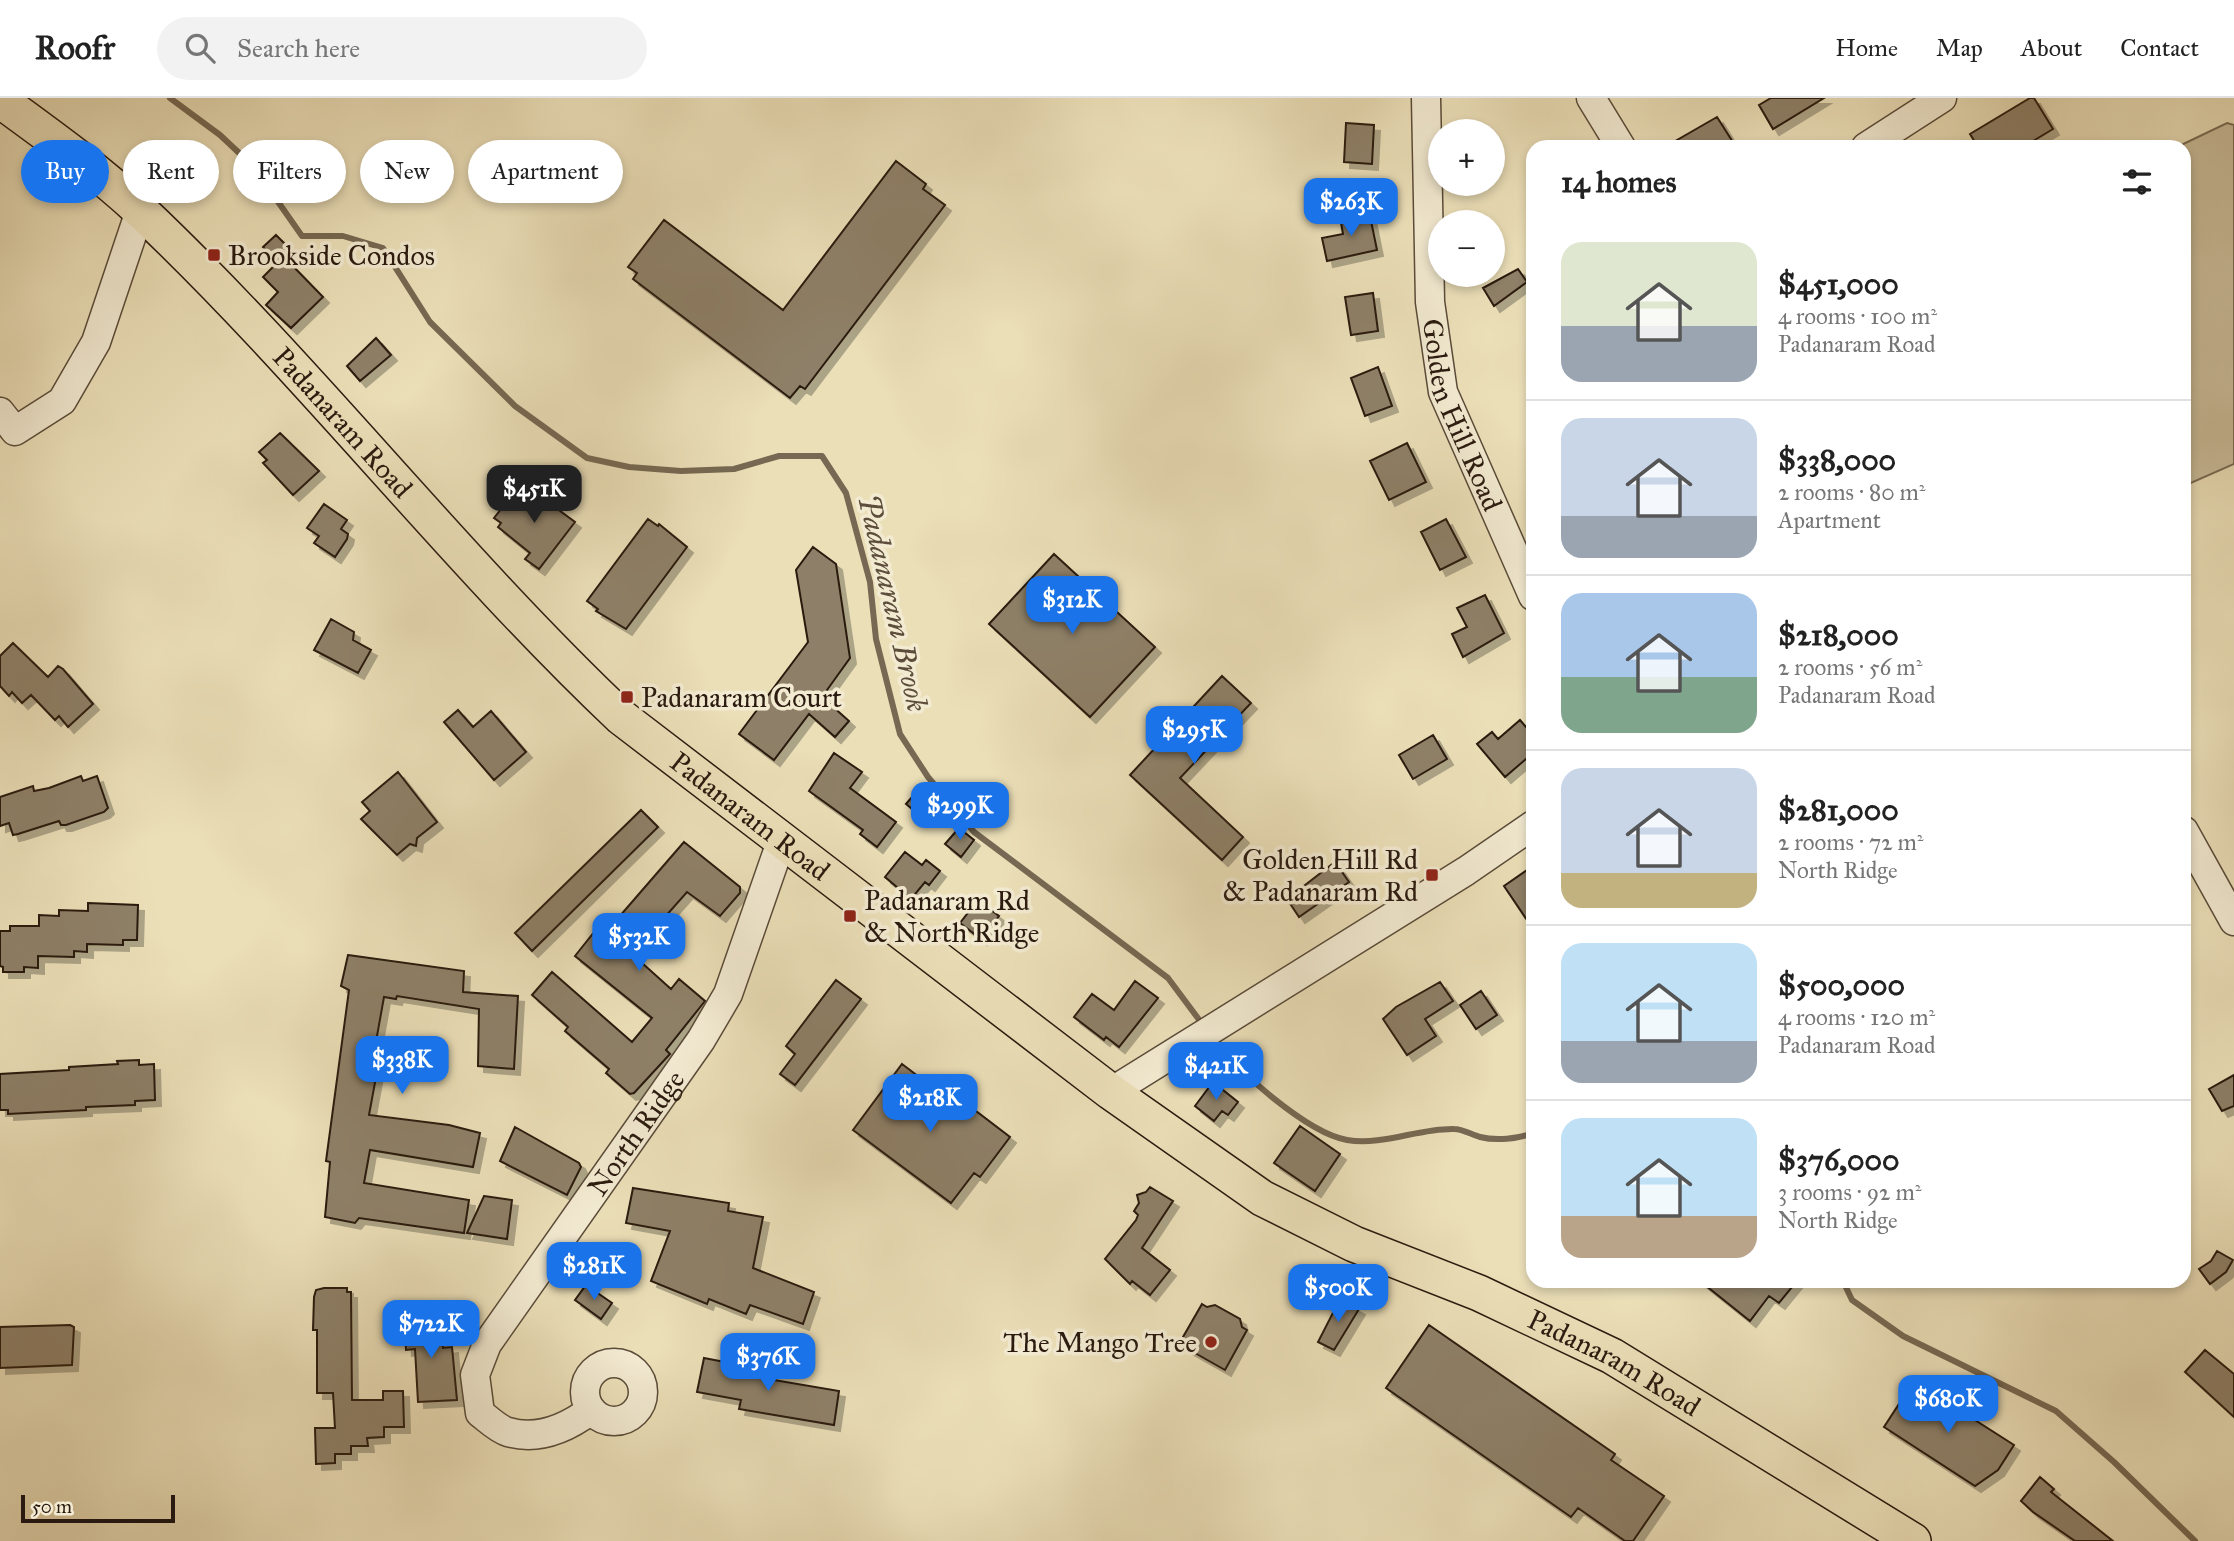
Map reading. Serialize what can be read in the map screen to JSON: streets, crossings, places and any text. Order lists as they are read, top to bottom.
{
  "streets": {
    "main road": ["Padanaram Road"],
    "street": ["Golden Hill Road", "North Ridge"]
  },
  "crossings": [
    ["Padanaram Road", "North Ridge"]
  ],
  "water": ["Padanaram Brook"],
  "places": {
    "transit": [
      "Brookside Condos",
      "Padanaram Court",
      "Golden Hill Rd & Padanaram Rd",
      "Padanaram Rd & North Ridge"
    ],
    "other": ["The Mango Tree"]
  },
  "scale_bar": "50 m",
  "page": {
    "header": "Roofr",
    "search": "Search here",
    "nav": [
      "Home",
      "Map",
      "About",
      "Contact"
    ],
    "map_buttons": ["+", "−"],
    "chip": [
      "Buy",
      "Rent",
      "Filters",
      "New",
      "Apartment"
    ],
    "heading": "14 homes",
    "price": [
      "$263K",
      "$451K",
      "$312K",
      "$295K",
      "$299K",
      "$532K",
      "$338K",
      "$421K",
      "$218K",
      "$281K",
      "$500K",
      "$722K",
      "$376K",
      "$680K"
    ],
    "list": [
      {
        "name": "$451,000",
        "note": "4 rooms · 100 m² · Padanaram Road"
      },
      {
        "name": "$338,000",
        "note": "2 rooms · 80 m² · Apartment"
      },
      {
        "name": "$218,000",
        "note": "2 rooms · 56 m² · Padanaram Road"
      },
      {
        "name": "$281,000",
        "note": "2 rooms · 72 m² · North Ridge"
      },
      {
        "name": "$500,000",
        "note": "4 rooms · 120 m² · Padanaram Road"
      },
      {
        "name": "$376,000",
        "note": "3 rooms · 92 m² · North Ridge"
      }
    ],
    "scale": "50 m"
  }
}
